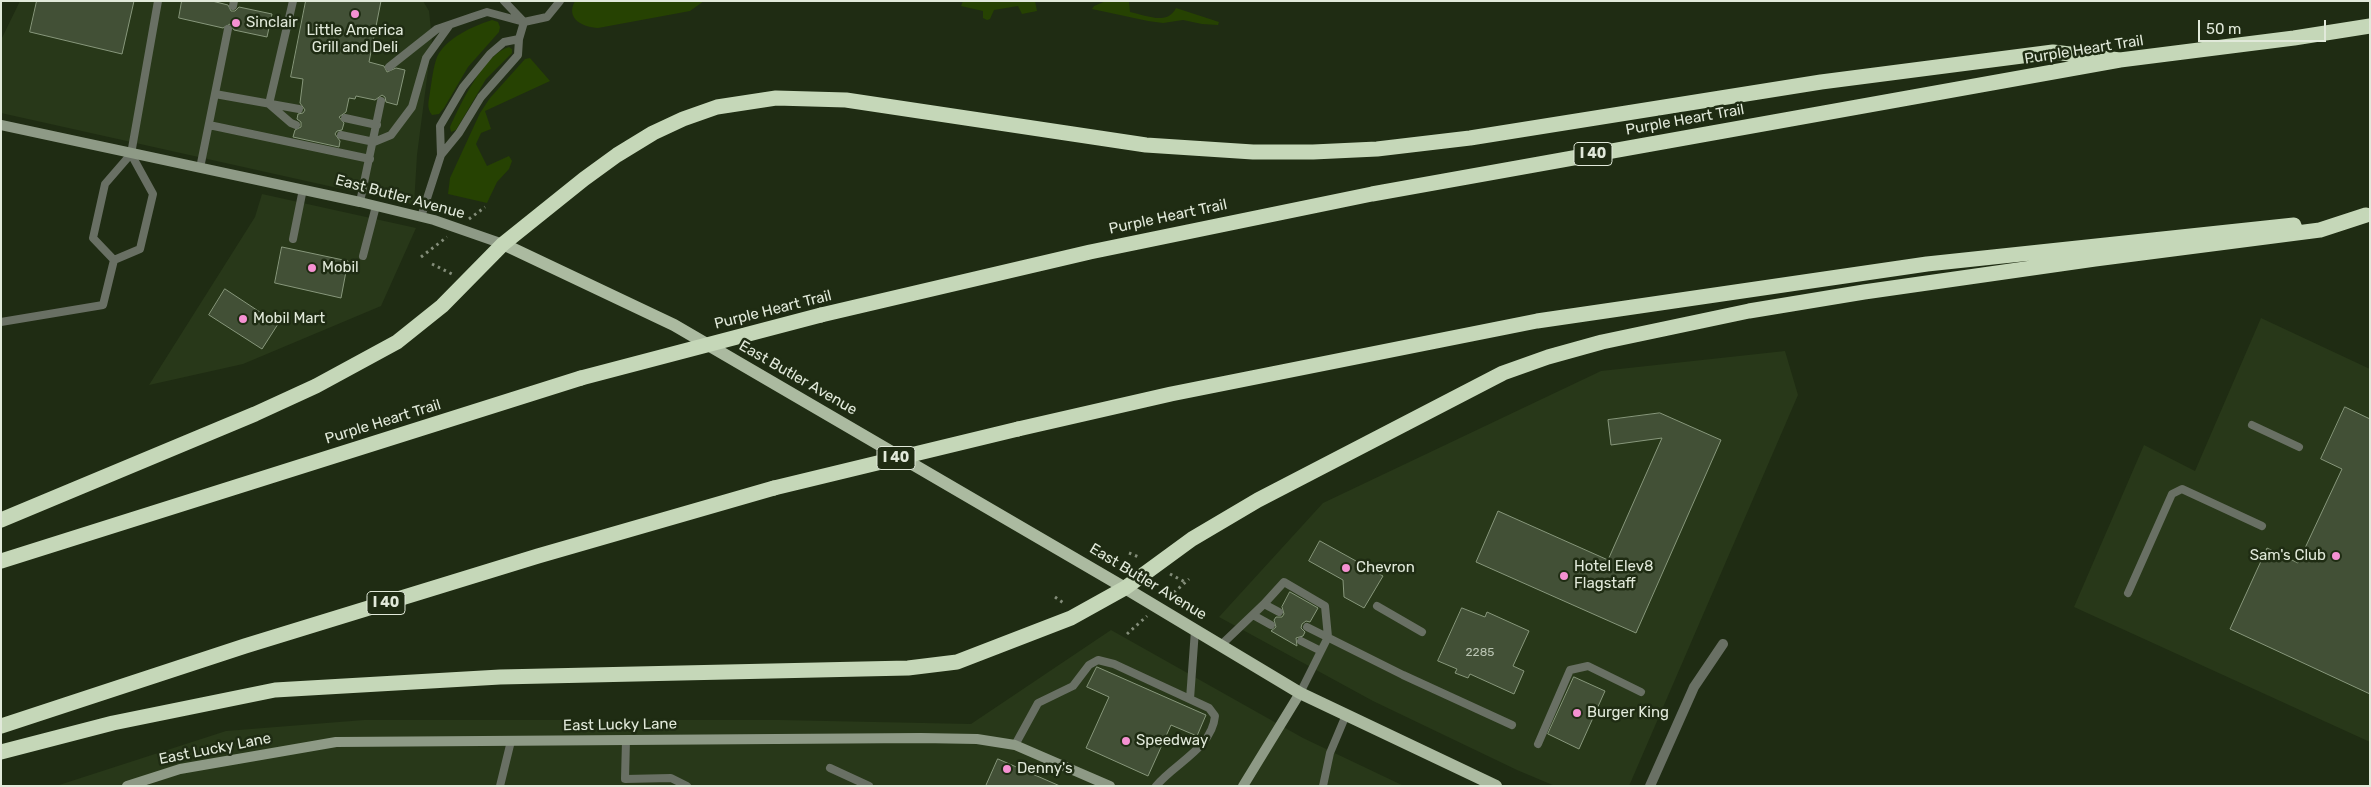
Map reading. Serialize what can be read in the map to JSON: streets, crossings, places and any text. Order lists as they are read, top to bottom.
{
  "streets": {
    "highway": ["Purple Heart Trail", "I 40"],
    "main road": ["East Butler Avenue"],
    "street": ["East Lucky Lane"]
  },
  "places": [
    "Little America Grill and Deli",
    "Sinclair",
    "Mobil",
    "Mobil Mart",
    "Sam's Club",
    "Chevron",
    "Hotel Elev8 Flagstaff",
    "Burger King",
    "Speedway",
    "Denny's"
  ],
  "house_numbers": ["2285"],
  "scale_bar": "50 m"
}
